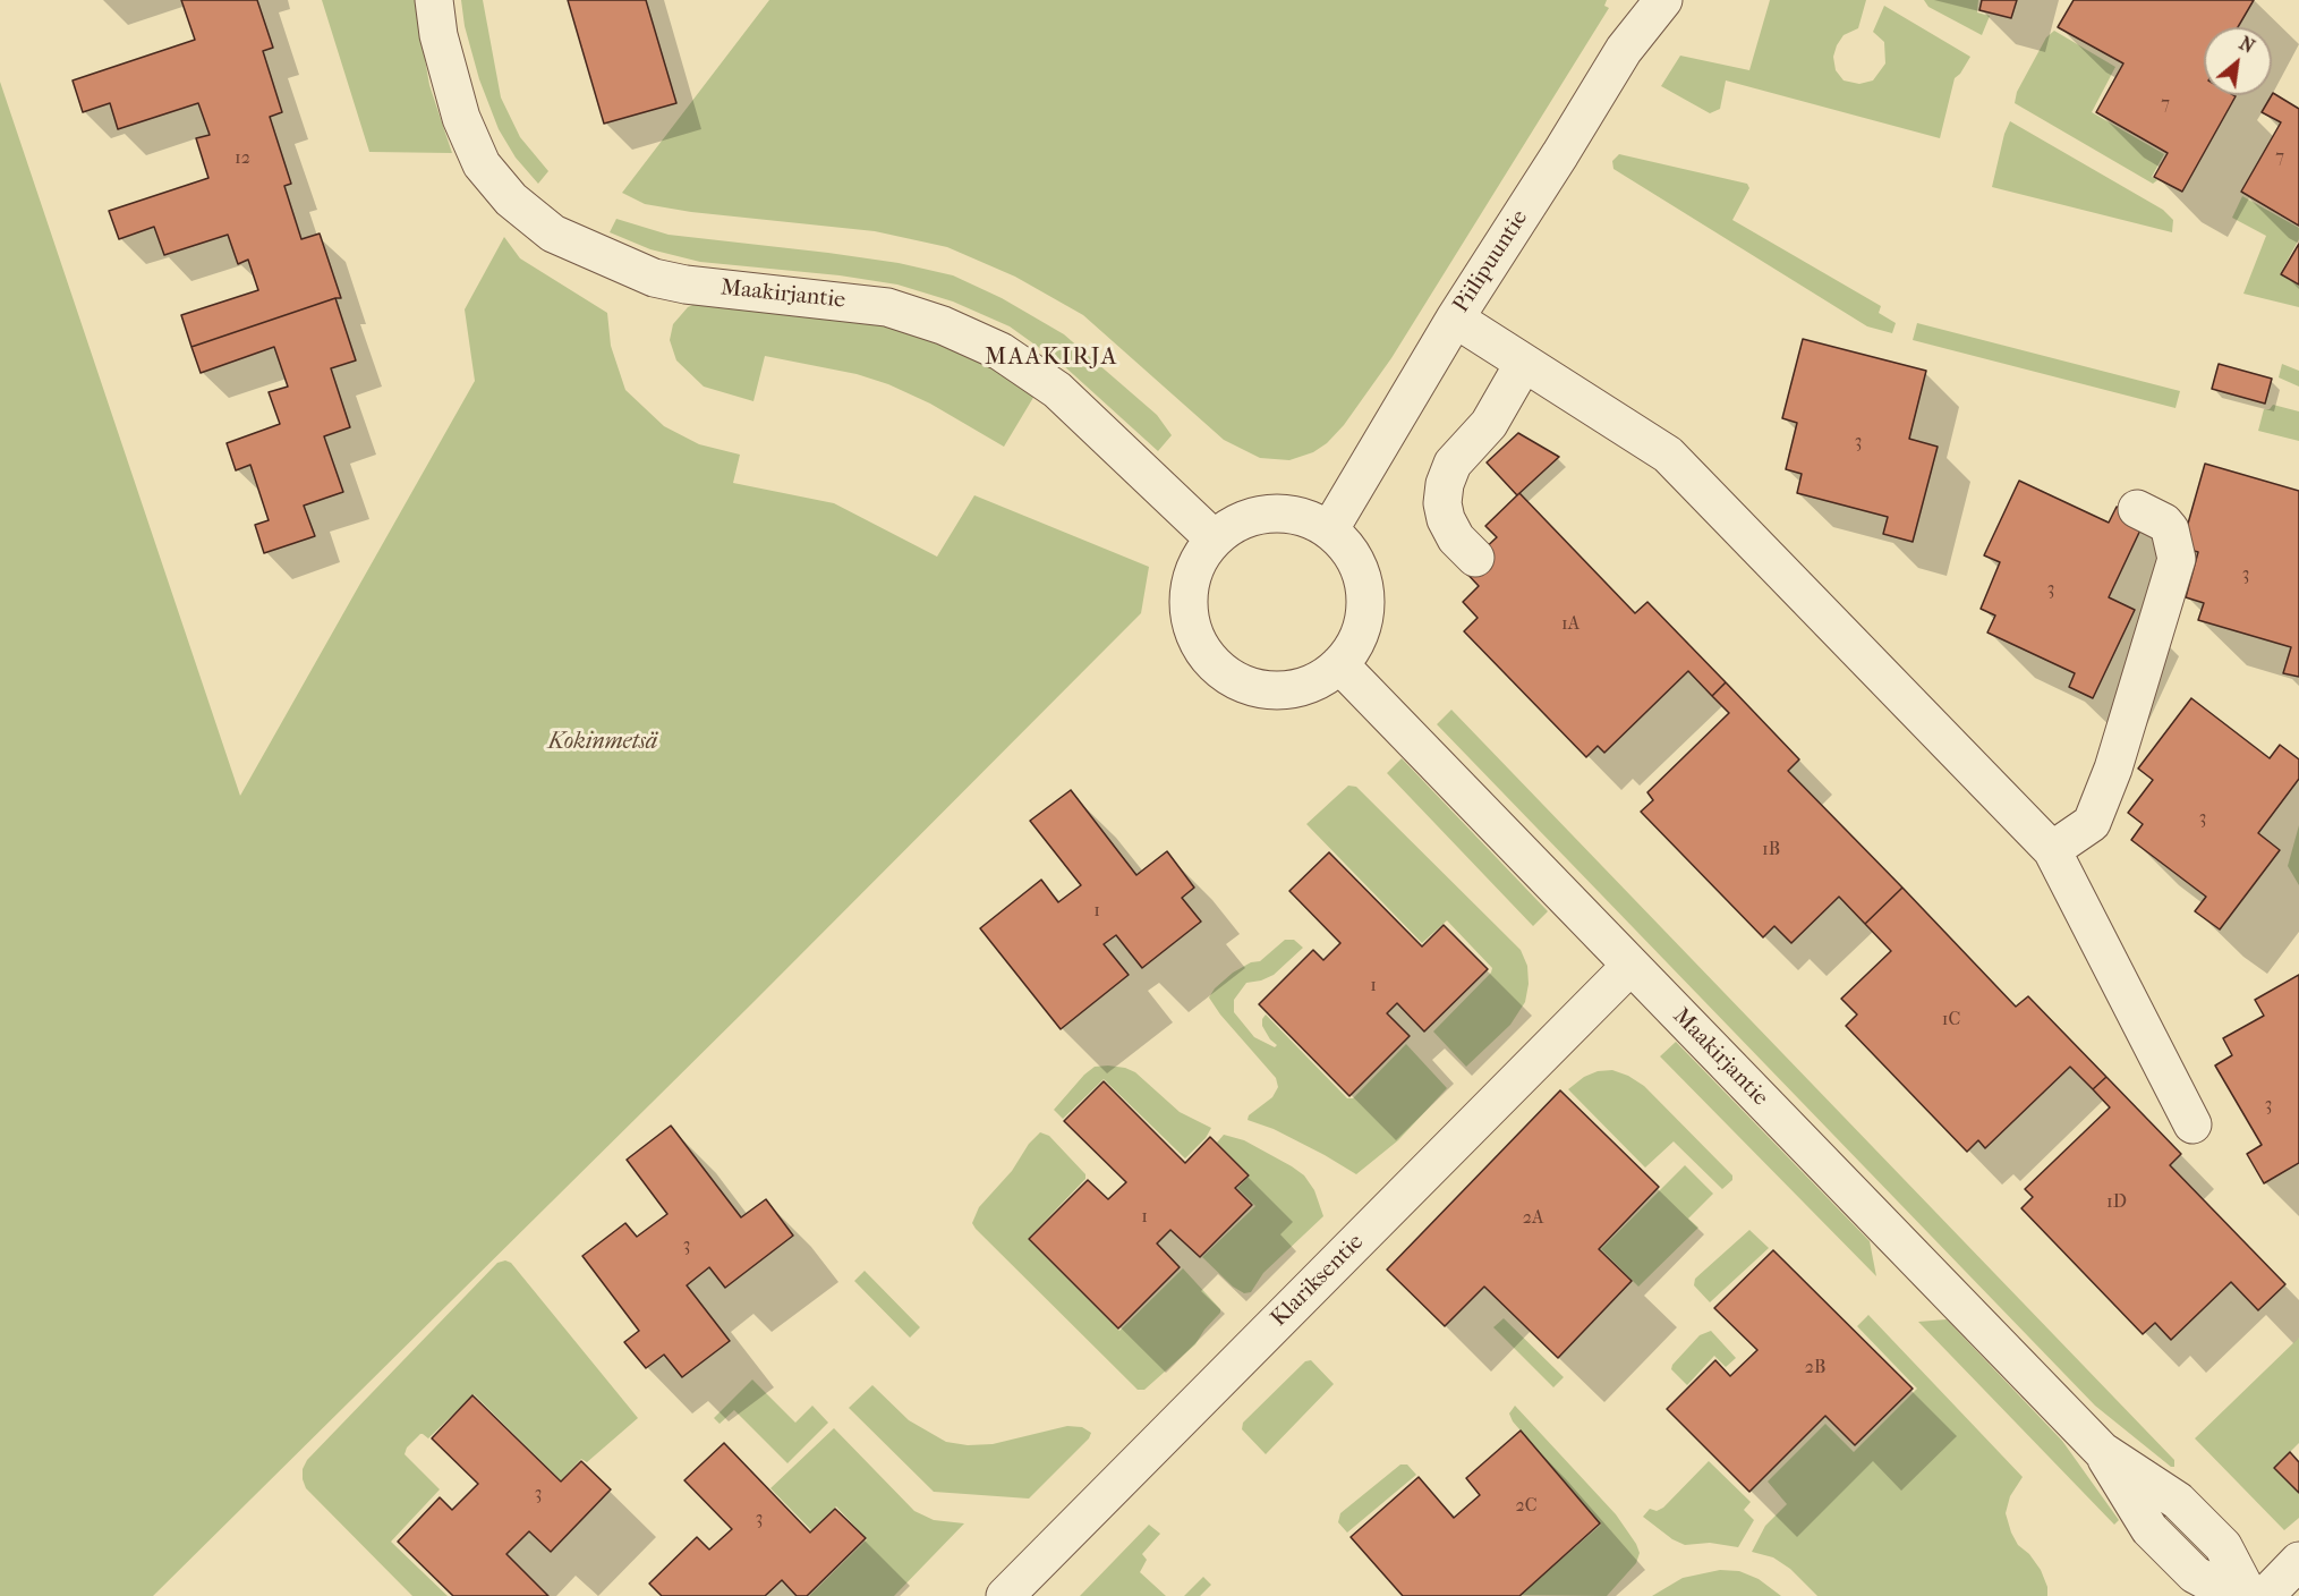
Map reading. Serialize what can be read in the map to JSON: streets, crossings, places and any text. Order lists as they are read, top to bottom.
{
  "streets": {
    "street": ["Piilipuuntie", "Maakirjantie", "Klariksentie"]
  },
  "crossings": [
    ["Piilipuuntie", "Maakirjantie"],
    ["Maakirjantie", "Klariksentie"]
  ],
  "districts": ["MAAKIRJA"],
  "parks": ["Kokinmetsä"],
  "house_numbers": [
    "7",
    "7",
    "12",
    "3",
    "3",
    "3",
    "1A",
    "3",
    "1B",
    "1",
    "1",
    "1C",
    "3",
    "1D",
    "1",
    "2A",
    "3",
    "2B",
    "3",
    "2C",
    "3"
  ],
  "north": "top right"
}
